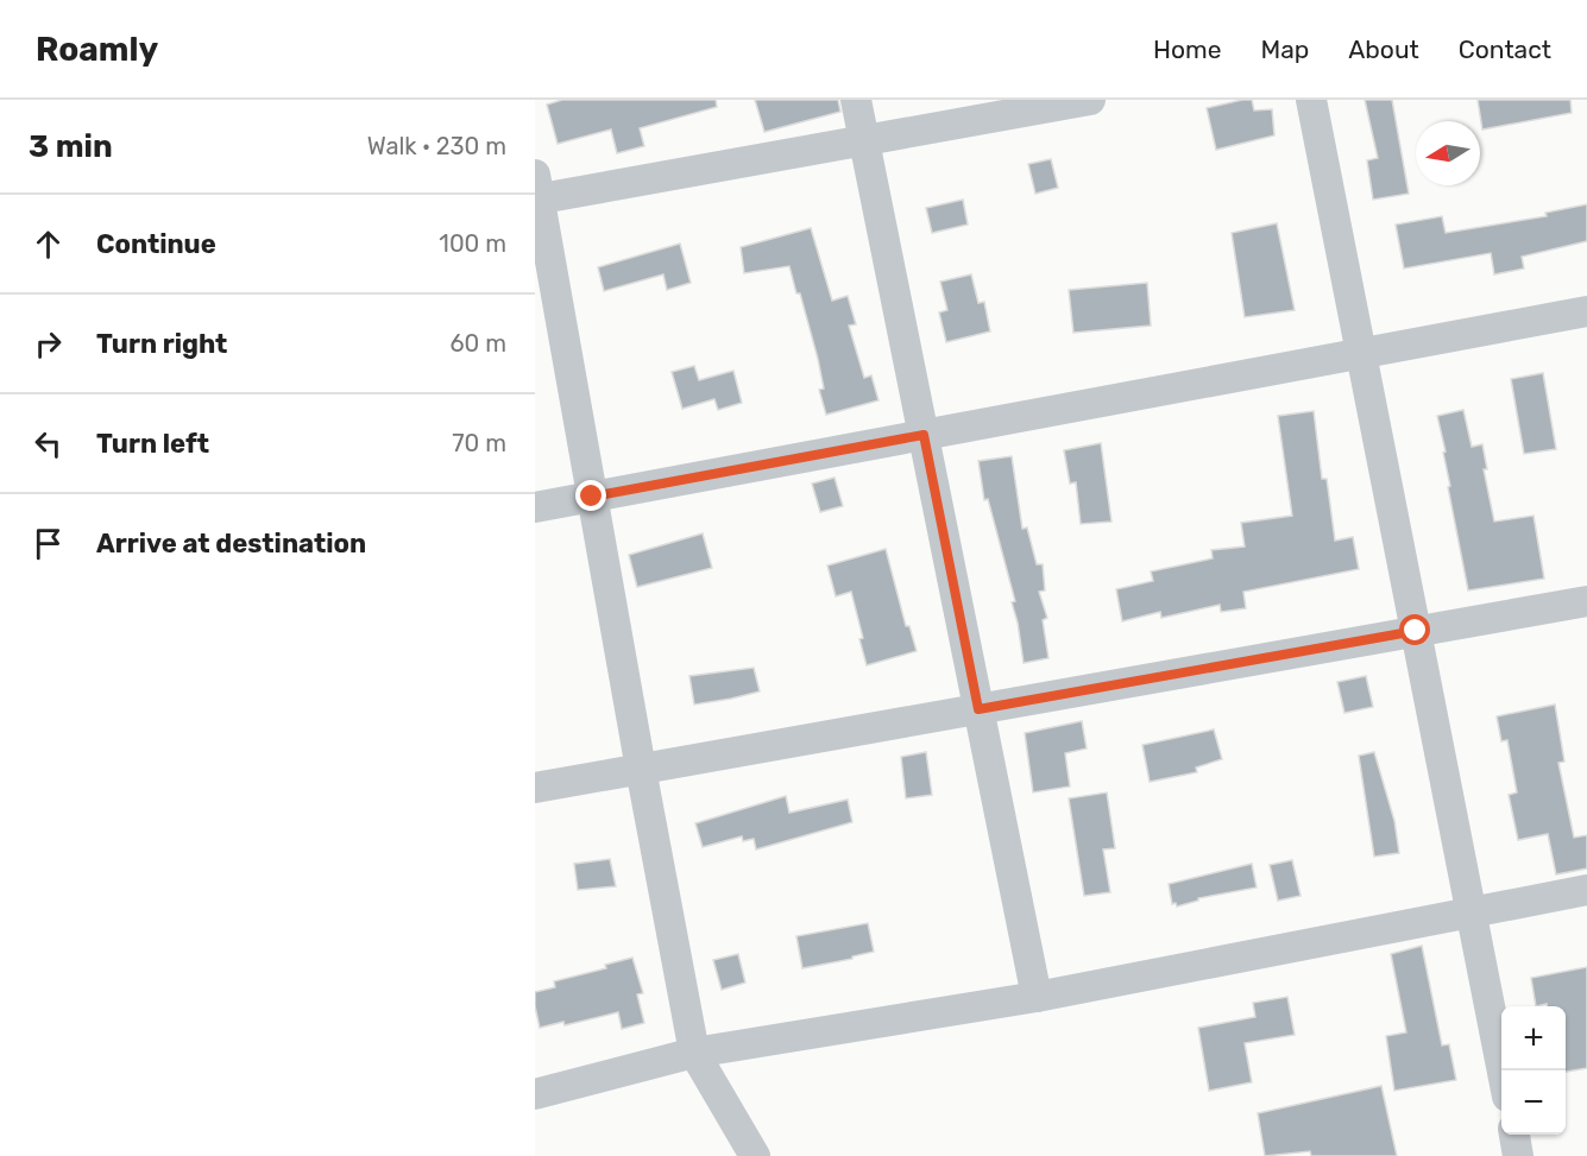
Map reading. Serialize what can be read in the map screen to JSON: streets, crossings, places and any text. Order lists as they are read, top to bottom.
{
  "north": "left",
  "page": {
    "header": "Roamly",
    "nav": [
      "Home",
      "Map",
      "About",
      "Contact"
    ],
    "heading": ["3 min", "Walk · 230 m"],
    "list": [
      ["Continue", "100 m"],
      ["Turn right", "60 m"],
      ["Turn left", "70 m"],
      "Arrive at destination"
    ],
    "map_buttons": ["+", "−"]
  }
}
